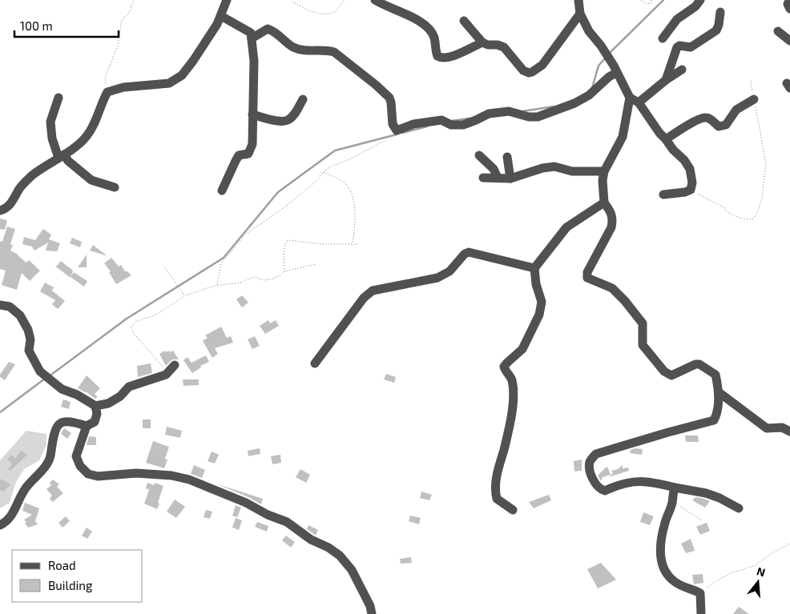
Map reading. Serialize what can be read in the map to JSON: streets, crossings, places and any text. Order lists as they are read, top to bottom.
{
  "legend": ["Road", "Building"],
  "scale_bar": "100 m",
  "north": "top"
}
